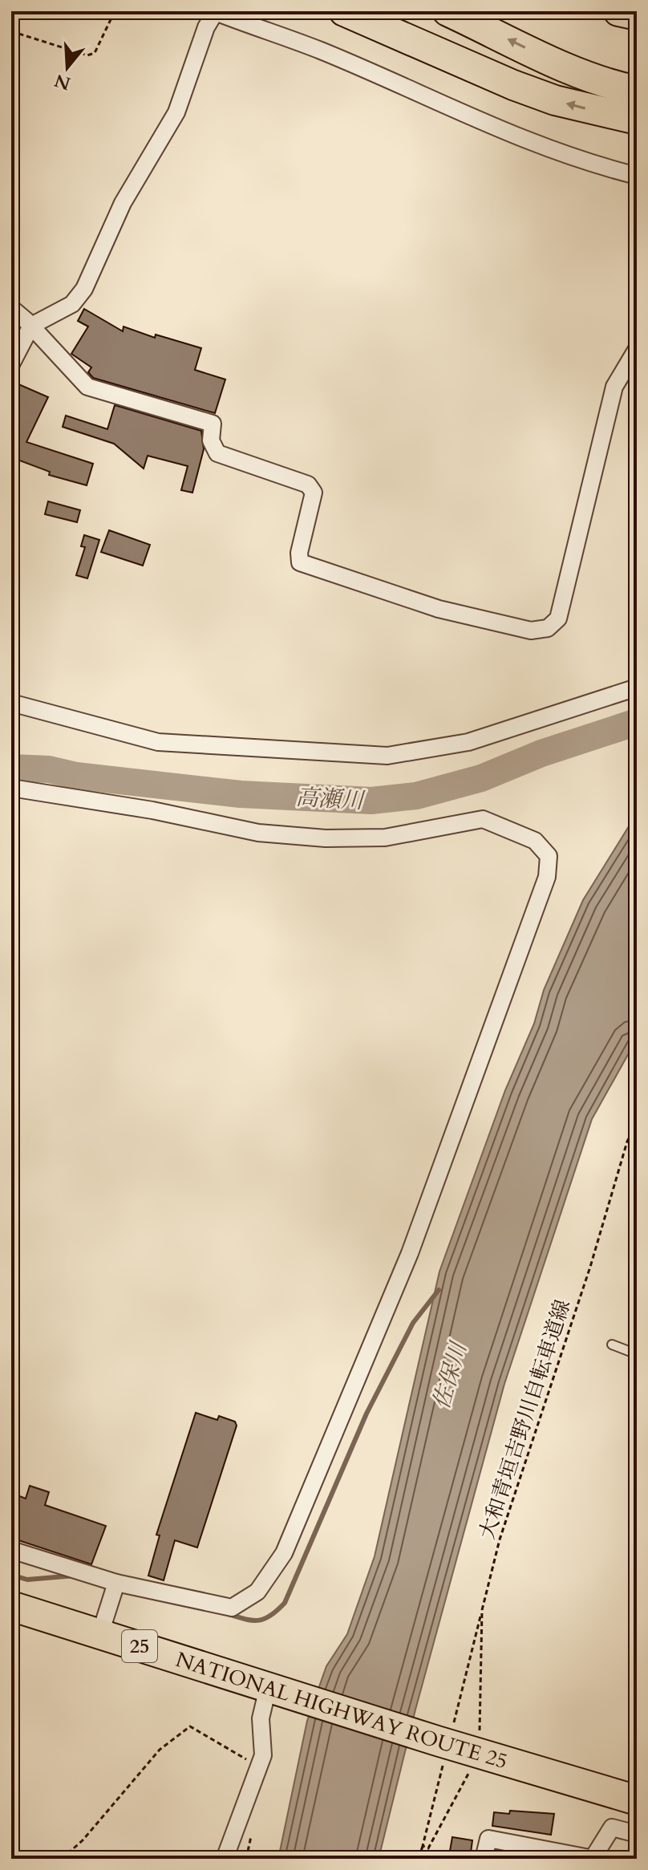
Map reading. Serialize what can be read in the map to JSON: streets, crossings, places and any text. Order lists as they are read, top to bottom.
{
  "streets": {
    "highway": ["25", "NATIONAL HIGHWAY ROUTE 25"],
    "path": ["大和青垣吉野川自転車道線"]
  },
  "water": ["高瀬川", "佐保川"],
  "north": "bottom"
}
